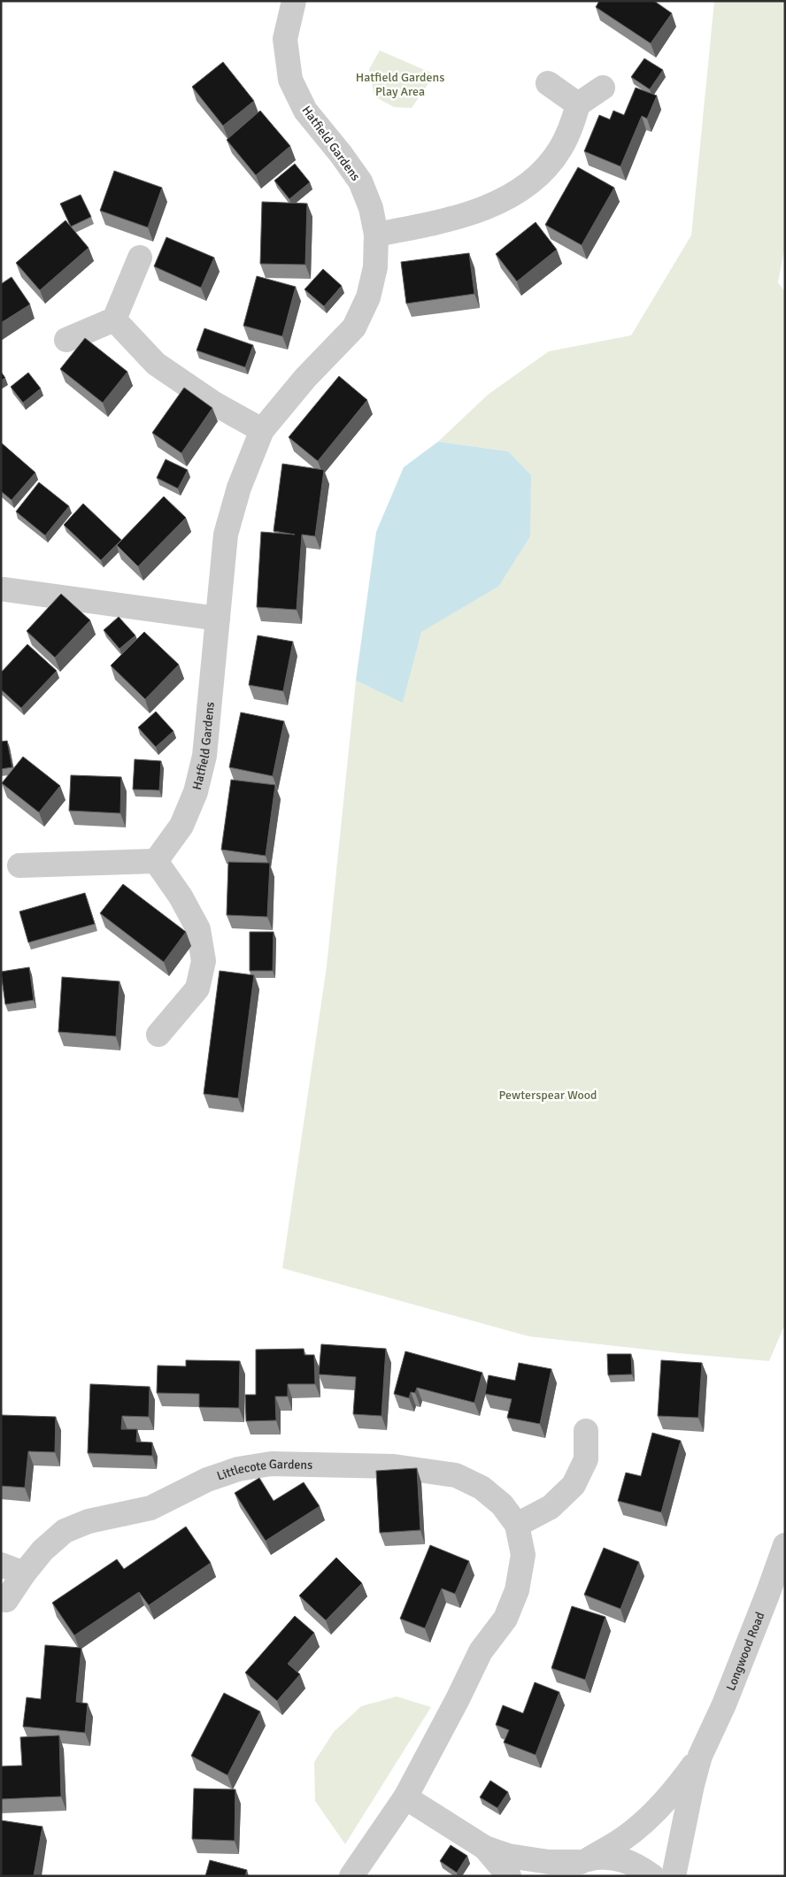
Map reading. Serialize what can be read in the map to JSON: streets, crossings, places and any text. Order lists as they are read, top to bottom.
{
  "streets": {
    "street": ["Hatfield Gardens", "Littlecote Gardens", "Longwood Road"]
  },
  "parks": ["Hatfield Gardens Play Area", "Pewterspear Wood"]
}
